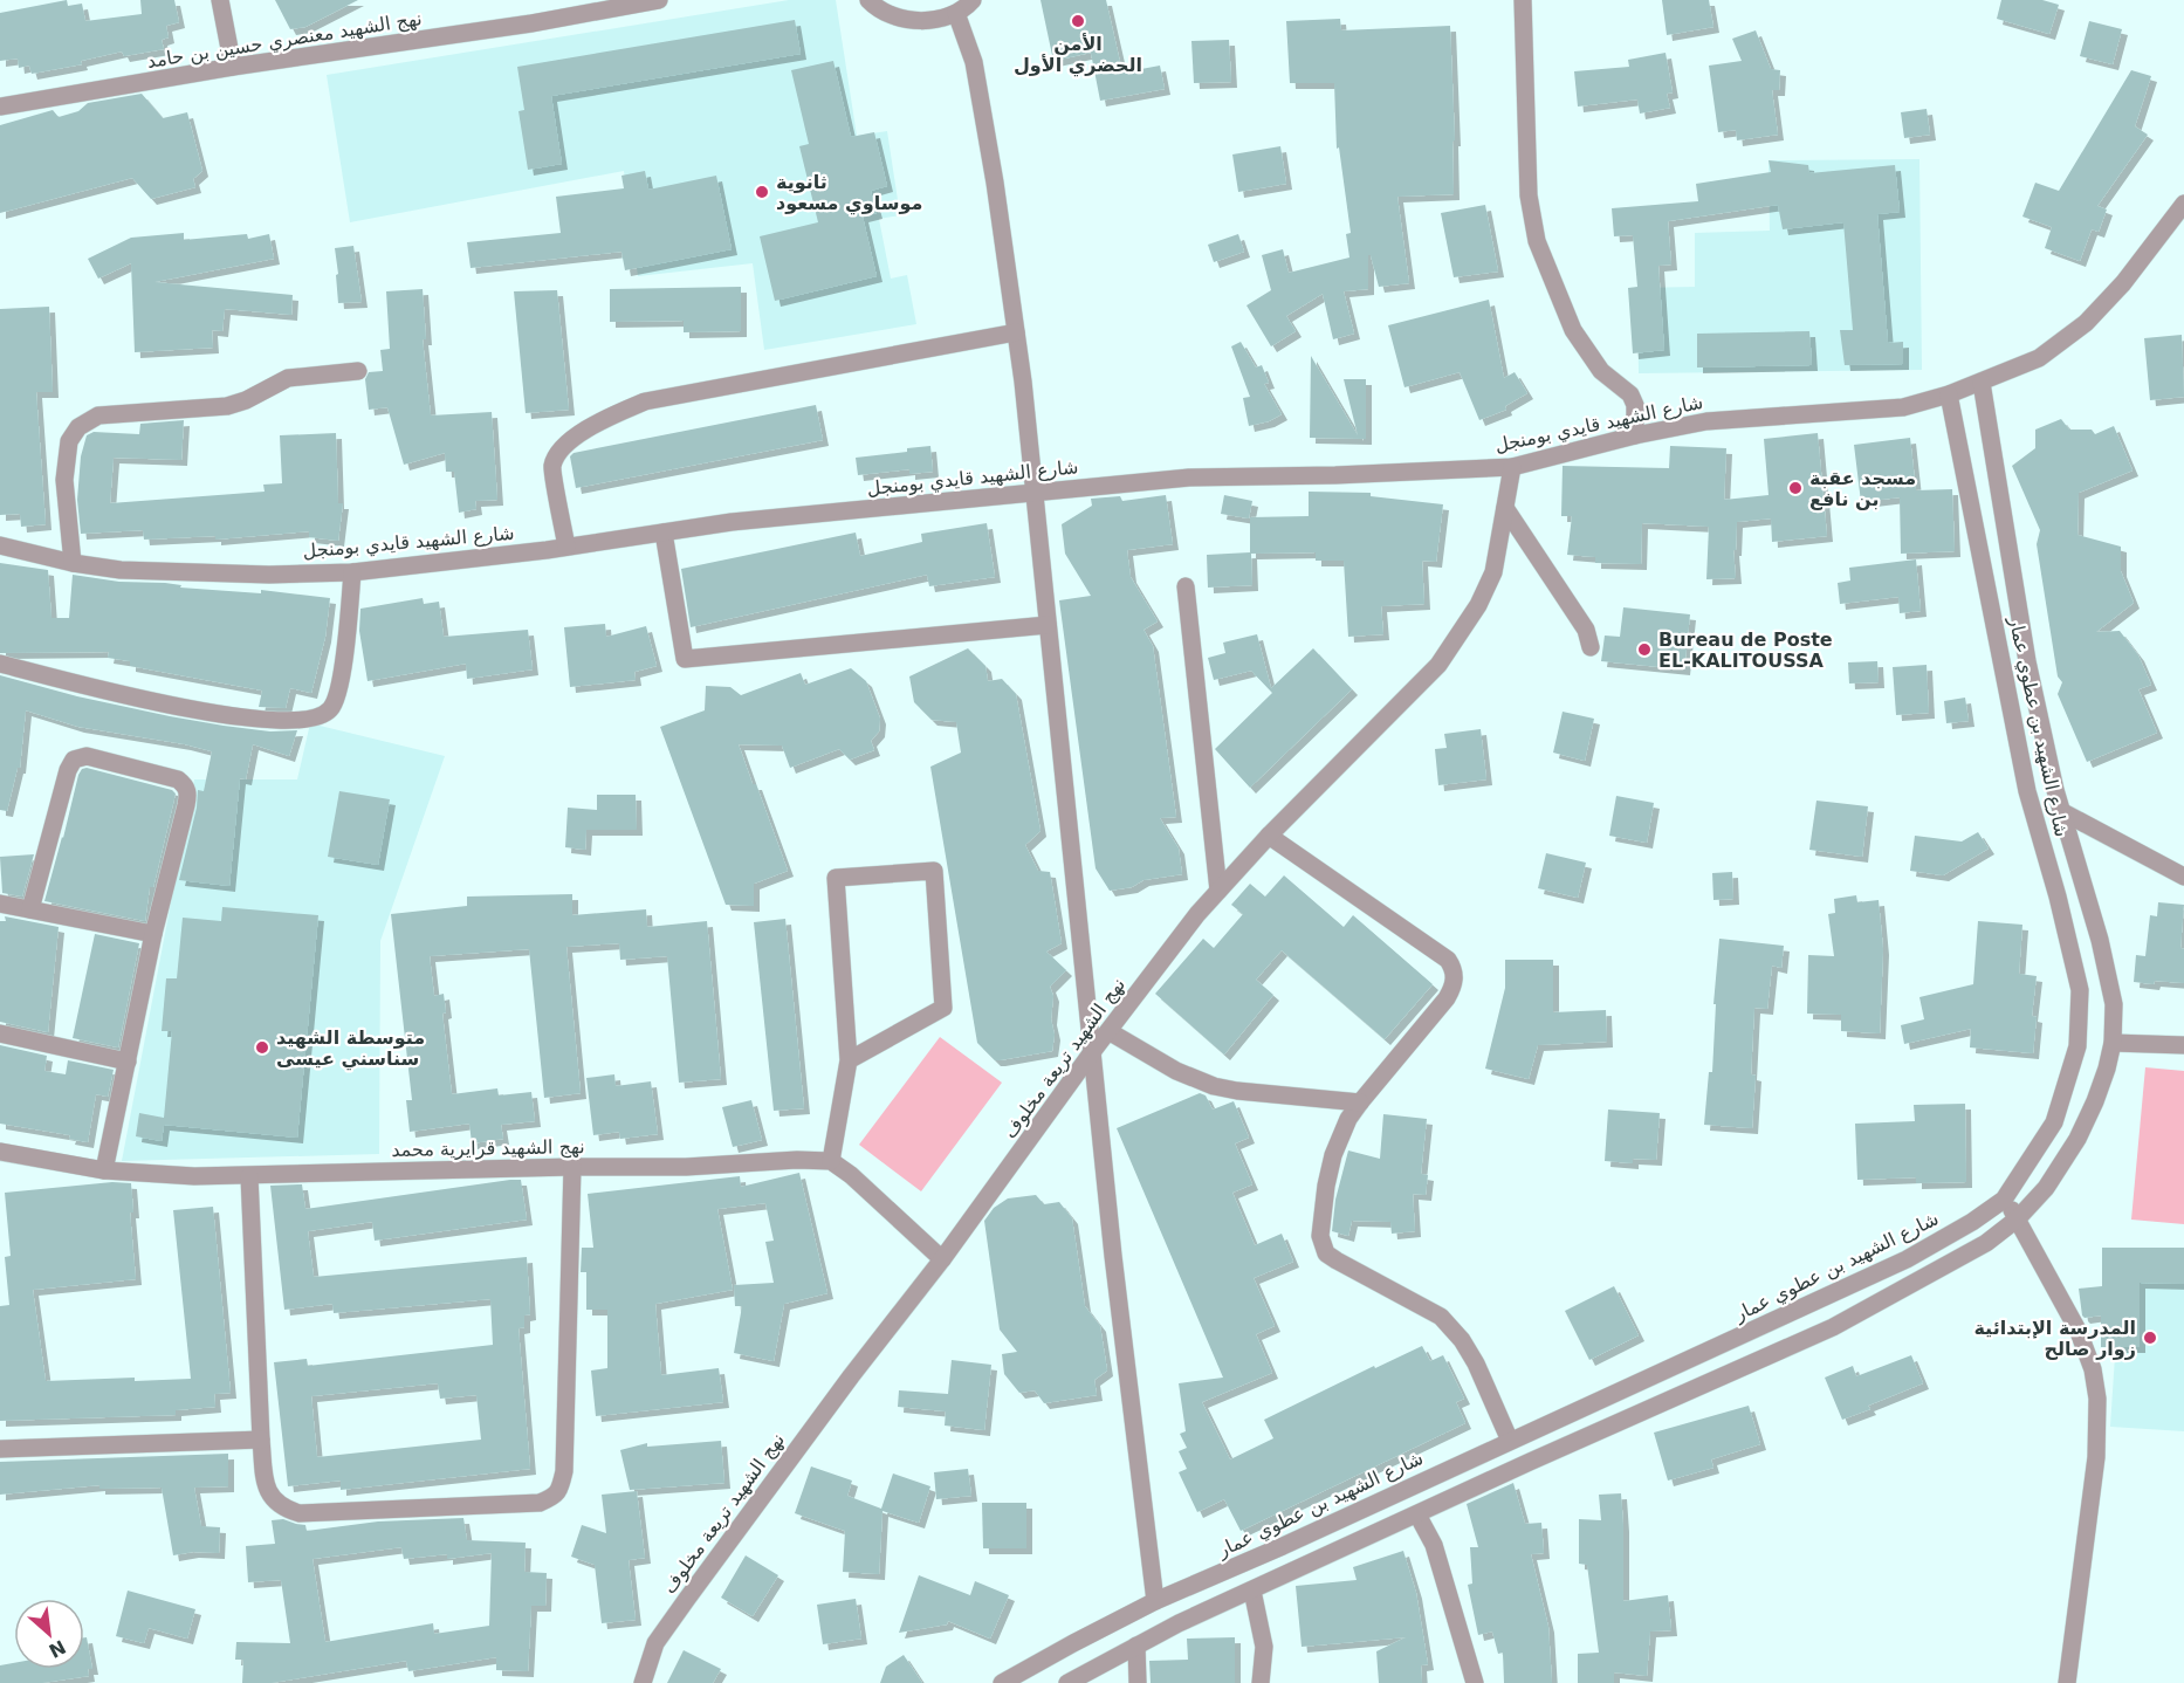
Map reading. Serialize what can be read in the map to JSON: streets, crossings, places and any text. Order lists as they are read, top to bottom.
{
  "streets": {
    "street": [
      "نهج الشهيد معنصري حسين بن حامد",
      "شارع الشهيد قايدي بومنجل",
      "شارع الشهيد بن عطوي عمار",
      "نهج الشهيد تريعة مخلوف",
      "نهج الشهيد قرايرية محمد"
    ]
  },
  "crossings": [
    ["شارع الشهيد قايدي بومنجل", "شارع الشهيد بن عطوي عمار"],
    ["شارع الشهيد قايدي بومنجل", "نهج الشهيد تريعة مخلوف"]
  ],
  "places": [
    "الأمن الحضري الأول",
    "ثانوية موساوي مسعود",
    "مسجد عقبة بن نافع",
    "Bureau de Poste EL-KALITOUSSA",
    "متوسطة الشهيد سناسني عيسى",
    "المدرسة الإبتدائية زوار صالح"
  ],
  "north": "bottom right"
}
